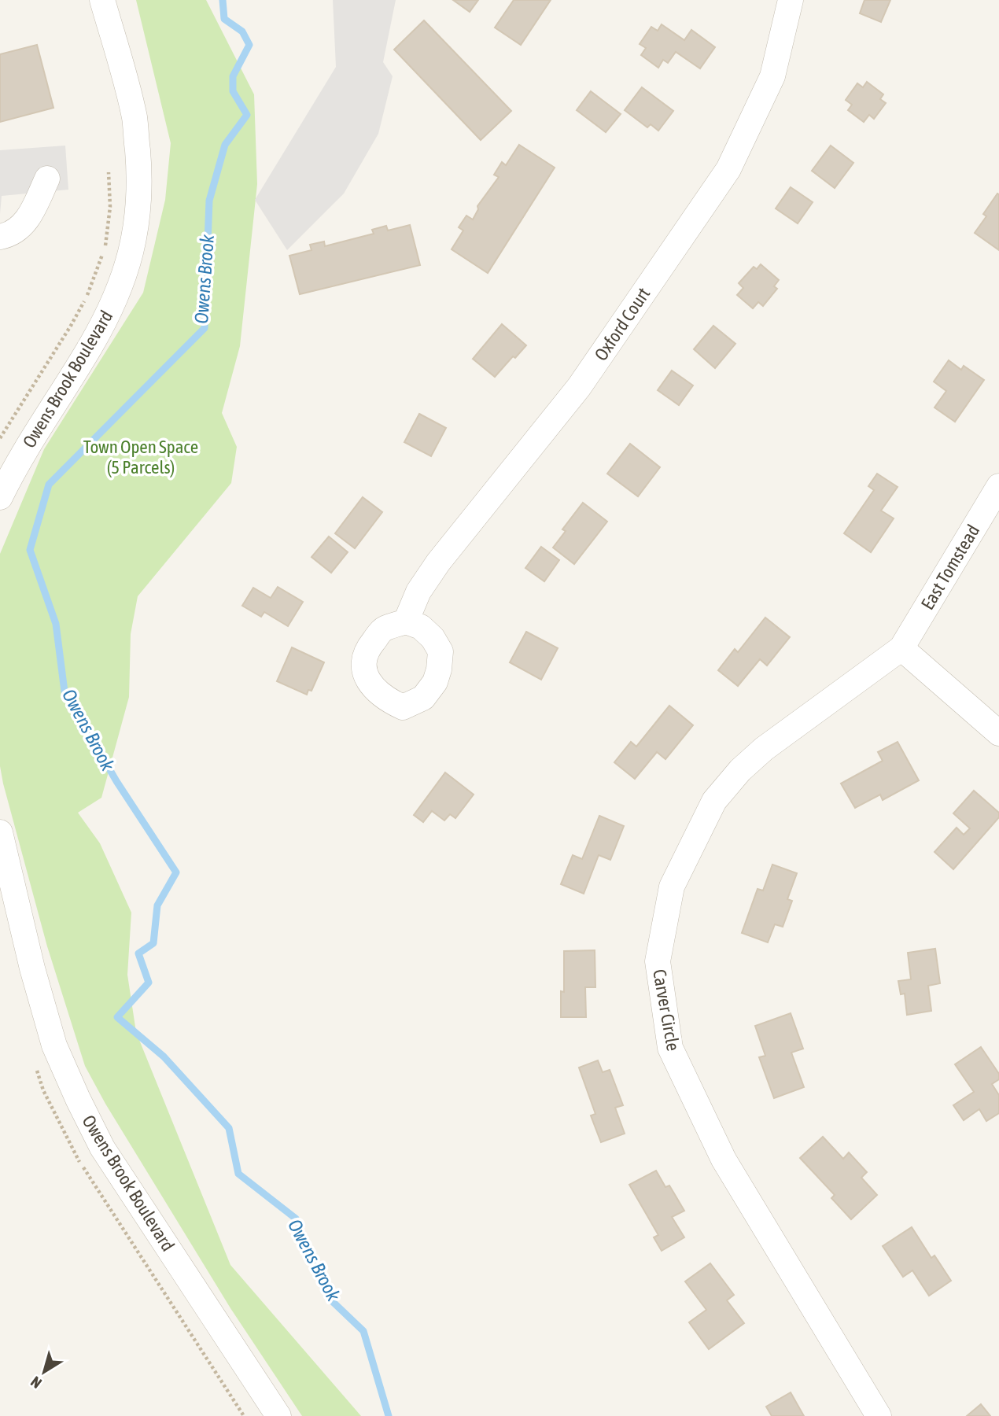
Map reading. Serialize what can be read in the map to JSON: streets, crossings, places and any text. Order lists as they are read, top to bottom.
{
  "streets": {
    "street": [
      "Oxford Court",
      "Owens Brook Boulevard",
      "East Tomstead",
      "Carver Circle"
    ]
  },
  "crossings": [
    ["East Tomstead", "Carver Circle"]
  ],
  "water": ["Owens Brook"],
  "parks": ["Town Open Space (5 Parcels)"],
  "north": "bottom left"
}
